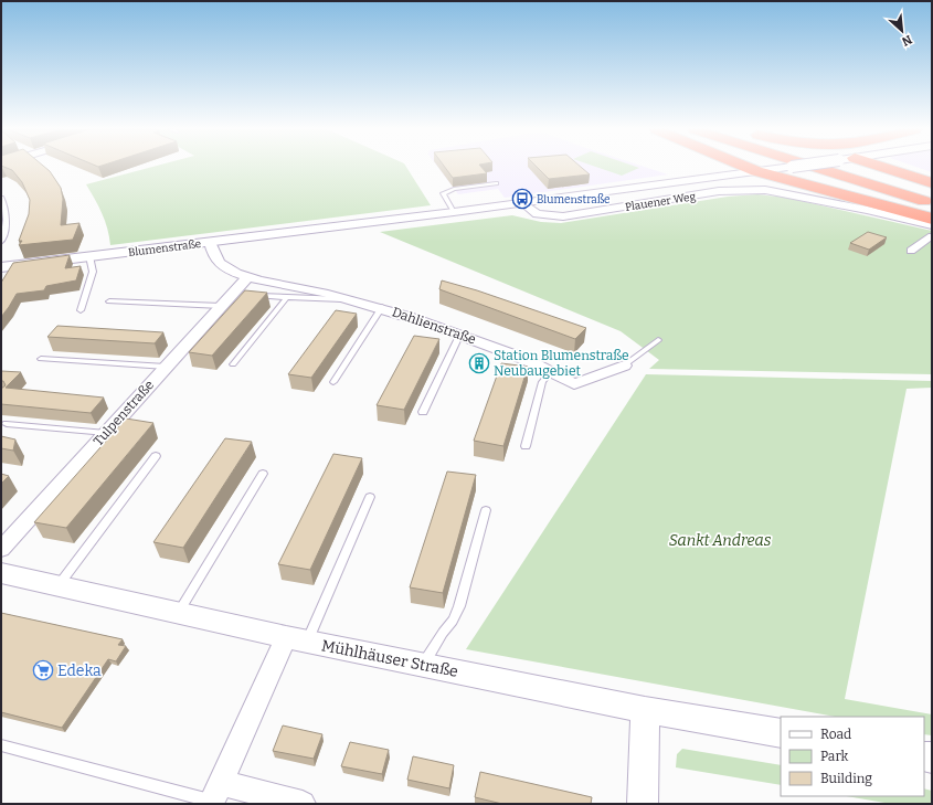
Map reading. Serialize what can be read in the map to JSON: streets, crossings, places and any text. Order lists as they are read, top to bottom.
{
  "streets": {
    "street": [
      "Plauener Weg",
      "Blumenstraße",
      "Dahlienstraße",
      "Tulpenstraße",
      "Mühlhäuser Straße"
    ]
  },
  "crossings": [
    ["Plauener Weg", "Blumenstraße"],
    ["Blumenstraße", "Dahlienstraße"],
    ["Dahlienstraße", "Tulpenstraße"]
  ],
  "parks": ["Sankt Andreas"],
  "places": {
    "bus stop": ["Blumenstraße"],
    "building": ["Station Blumenstraße Neubaugebiet"],
    "supermarket": ["Edeka"]
  },
  "legend": ["Road", "Park", "Building"],
  "north": "bottom right"
}
